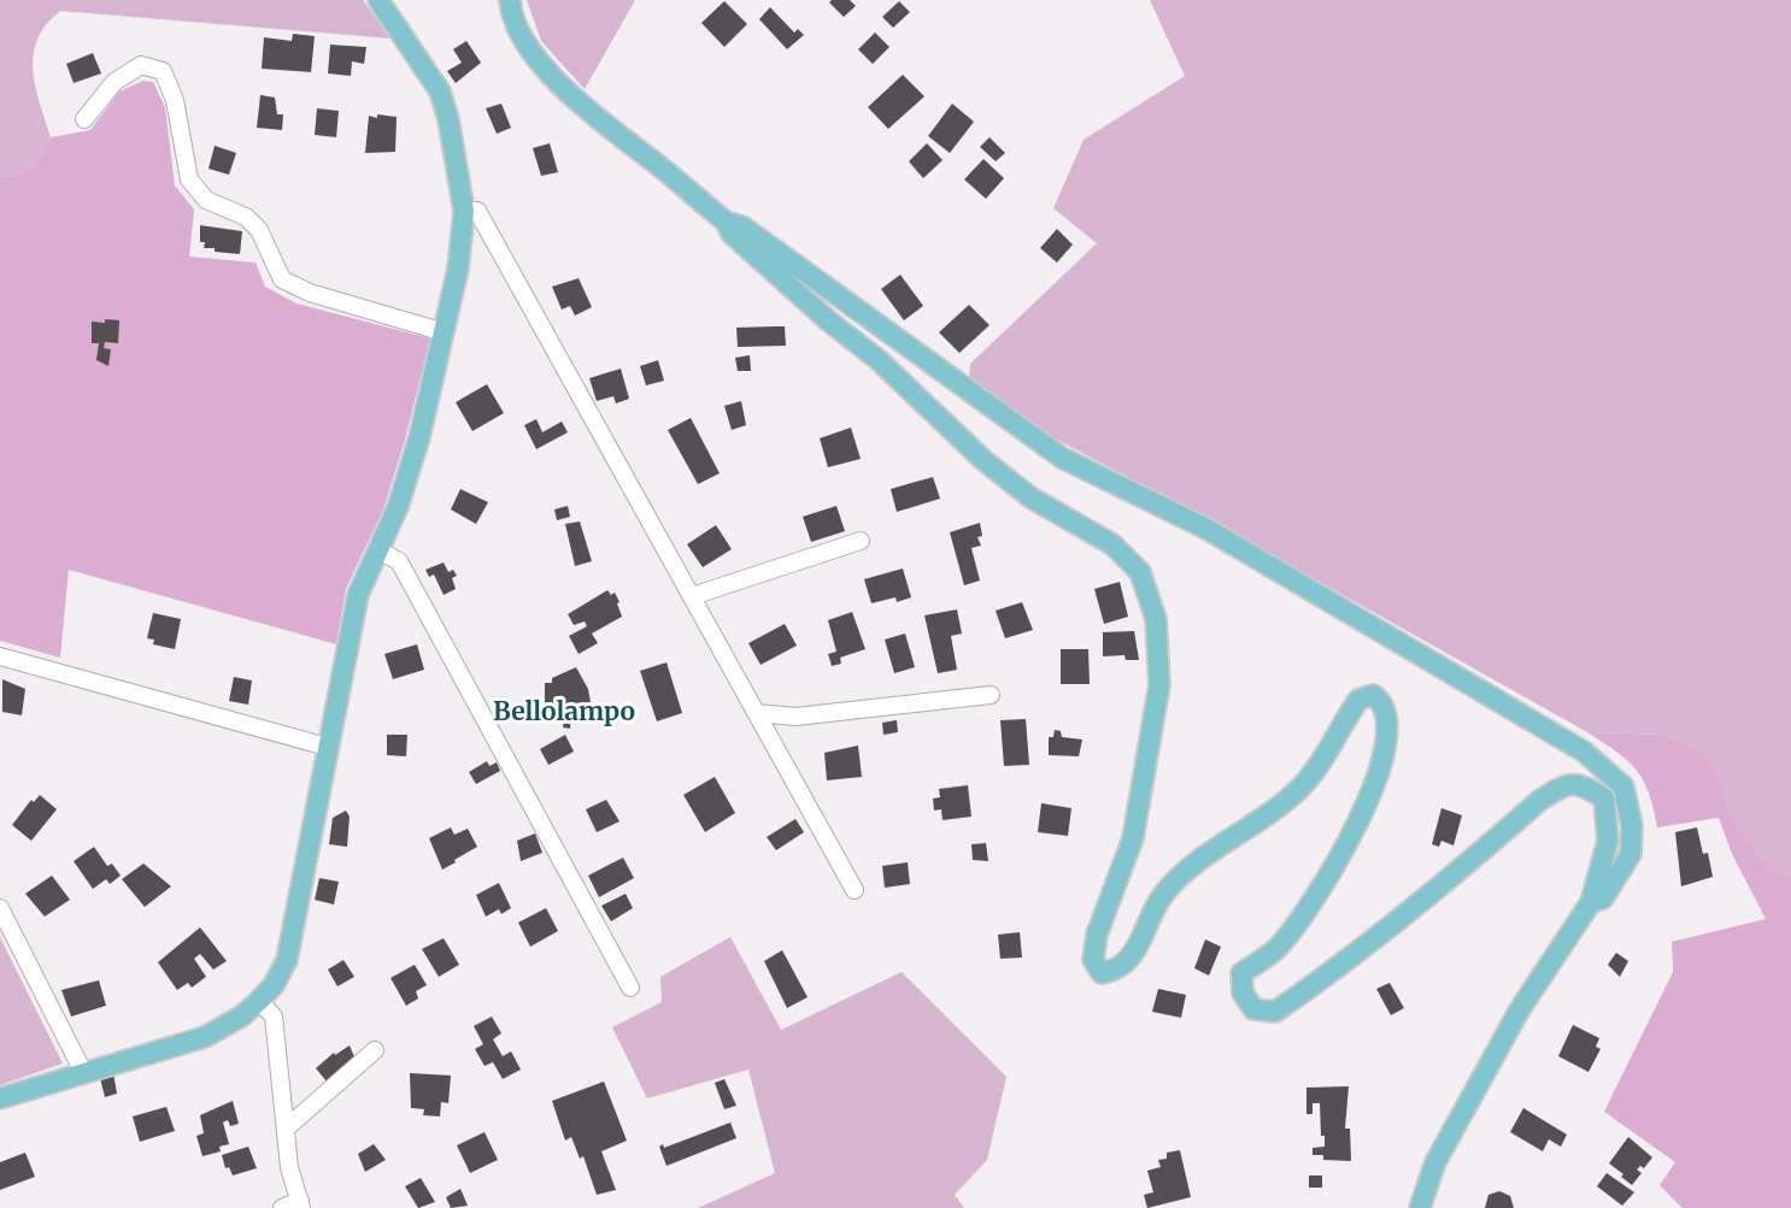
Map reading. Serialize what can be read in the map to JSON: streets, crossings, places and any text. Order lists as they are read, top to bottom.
{
  "districts": ["Bellolampo"]
}
